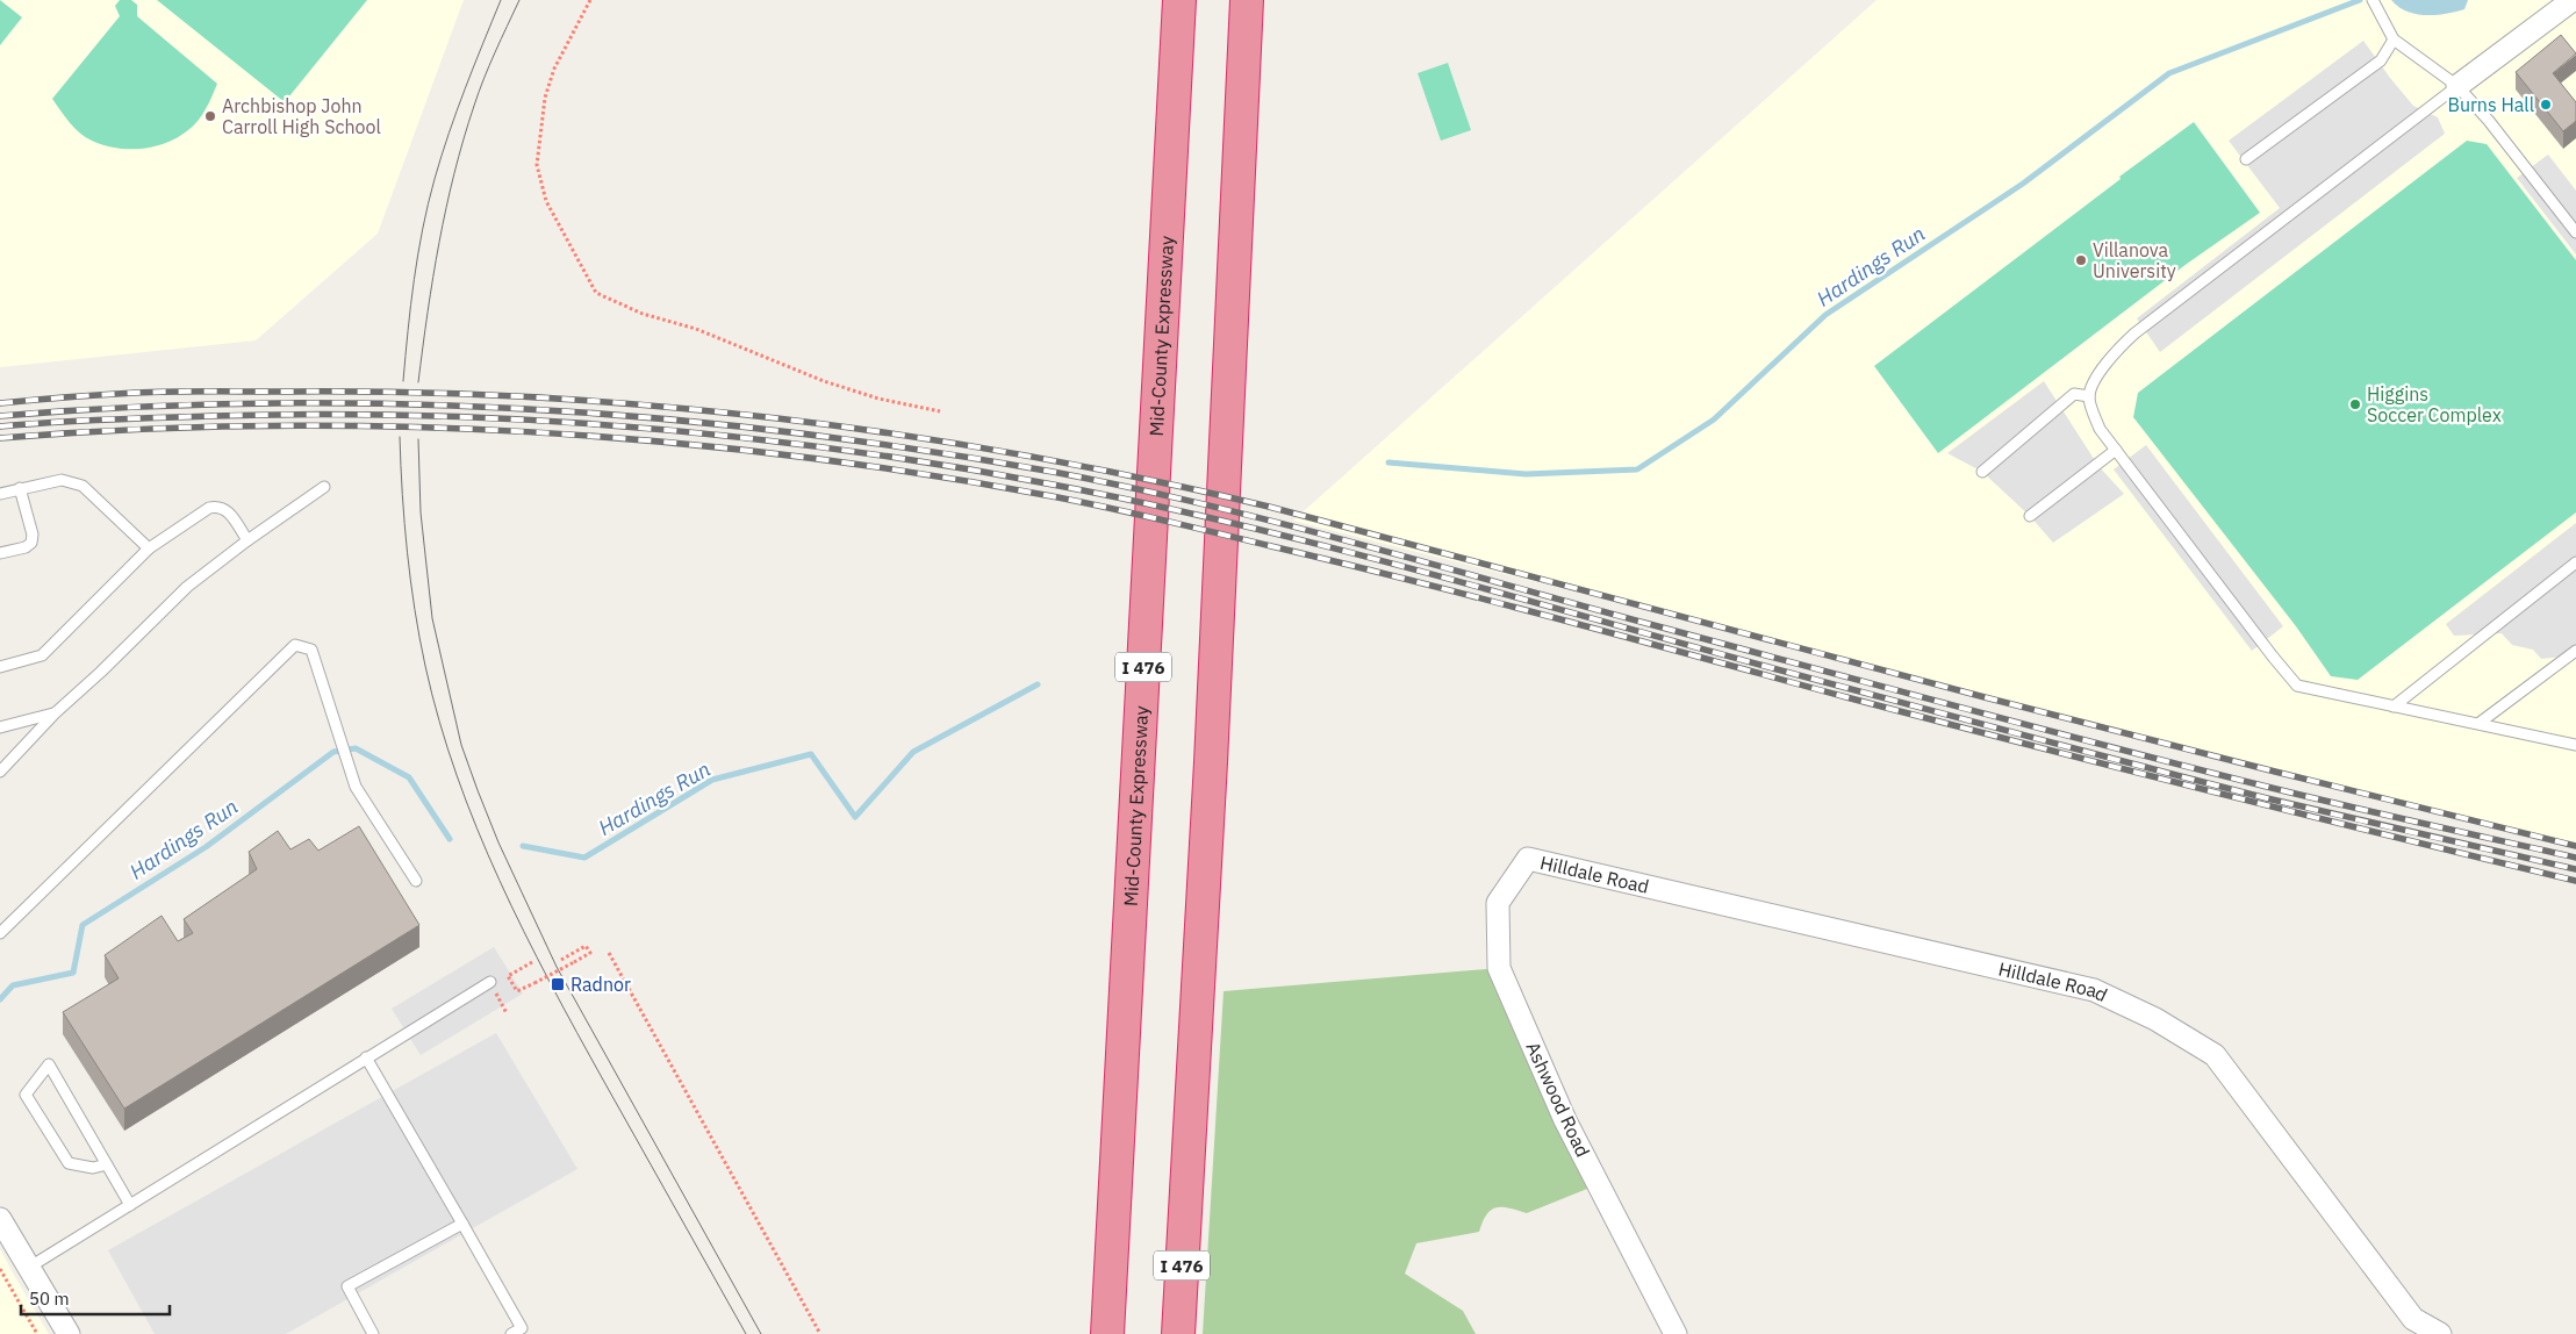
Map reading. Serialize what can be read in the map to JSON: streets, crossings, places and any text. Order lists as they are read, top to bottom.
{
  "streets": {
    "highway": ["Mid-County Expressway", "I 476"],
    "street": ["Hilldale Road", "Ashwood Road"]
  },
  "crossings": [
    ["Hilldale Road", "Ashwood Road"]
  ],
  "water": ["Hardings Run"],
  "places": {
    "other": [
      "Burns Hall",
      "Archbishop John Carroll High School",
      "Villanova University",
      "Higgins Soccer Complex"
    ],
    "transit": ["Radnor"]
  },
  "scale_bar": "50 m"
}
